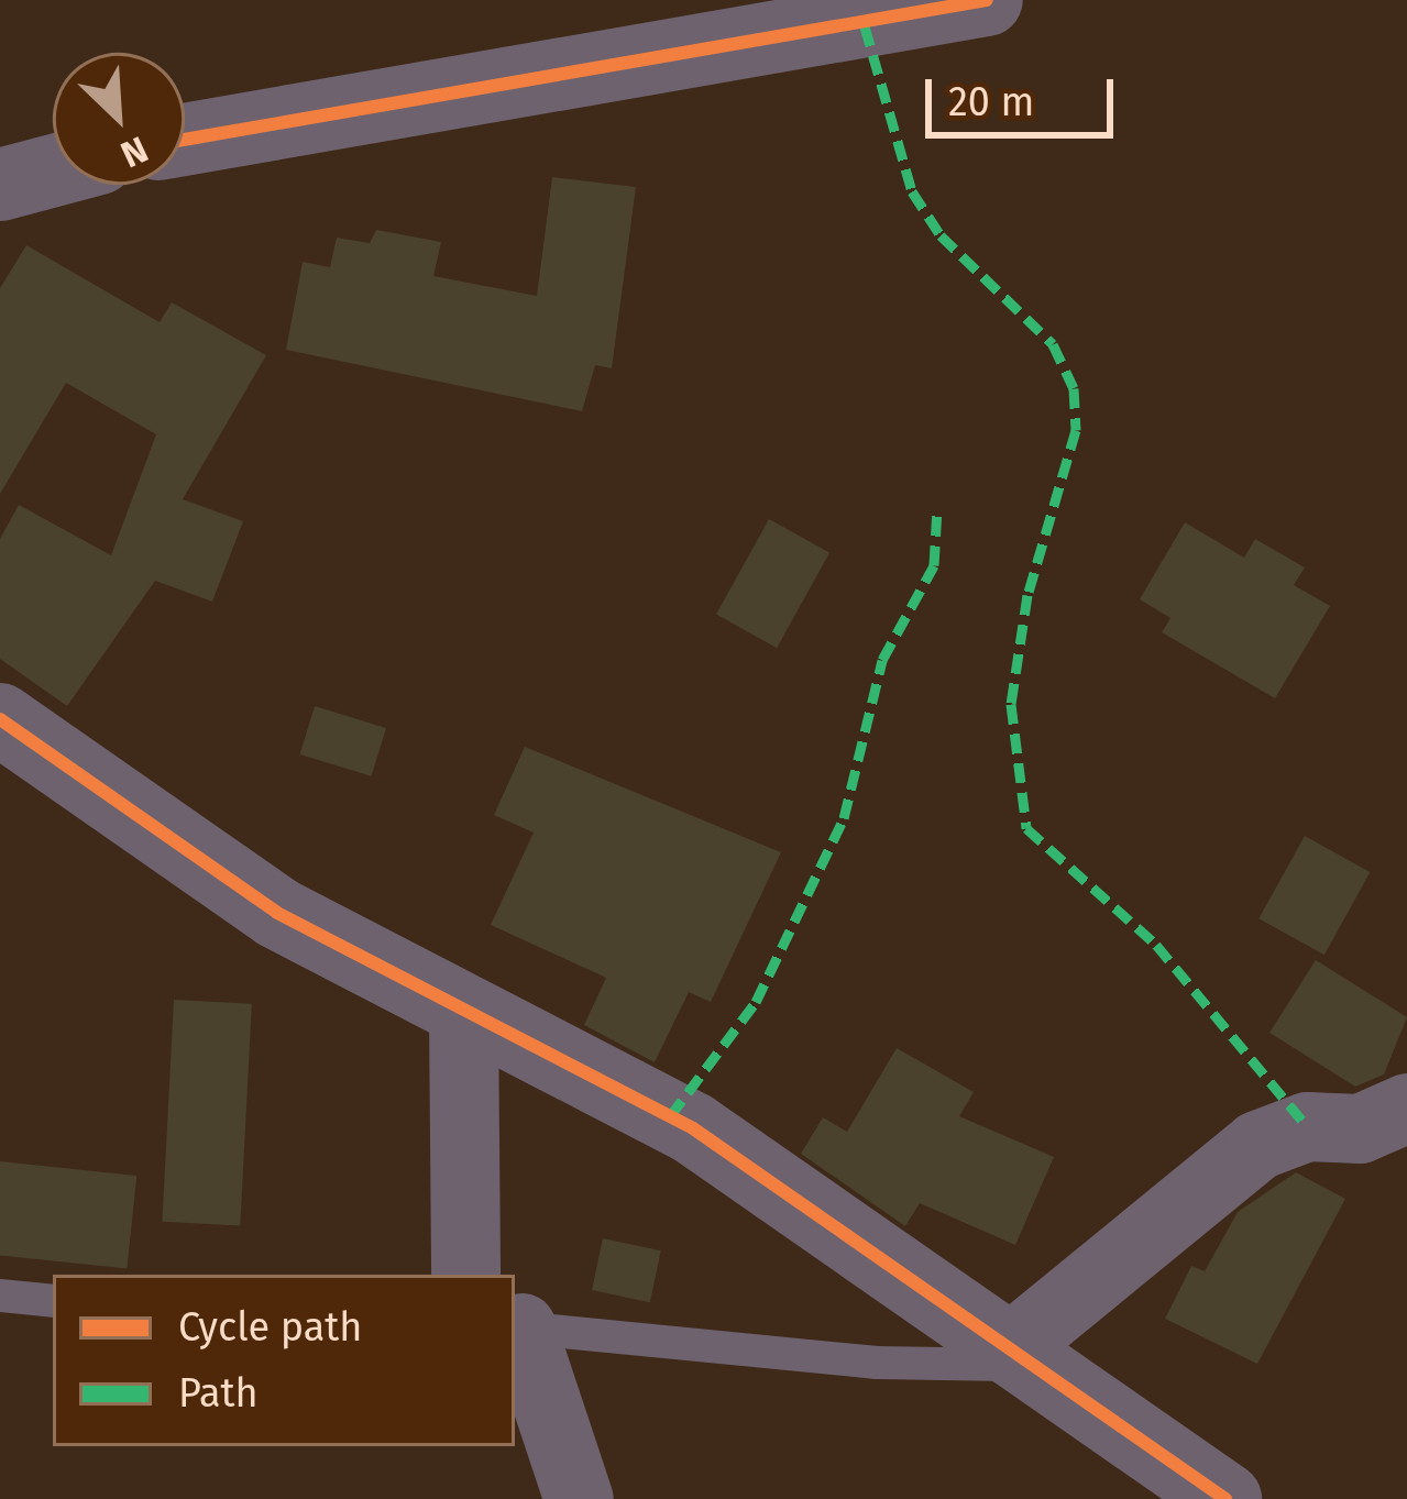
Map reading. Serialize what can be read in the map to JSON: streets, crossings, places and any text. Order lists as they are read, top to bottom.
{
  "legend": ["Cycle path", "Path"],
  "scale_bar": "20 m",
  "north": "bottom right"
}
